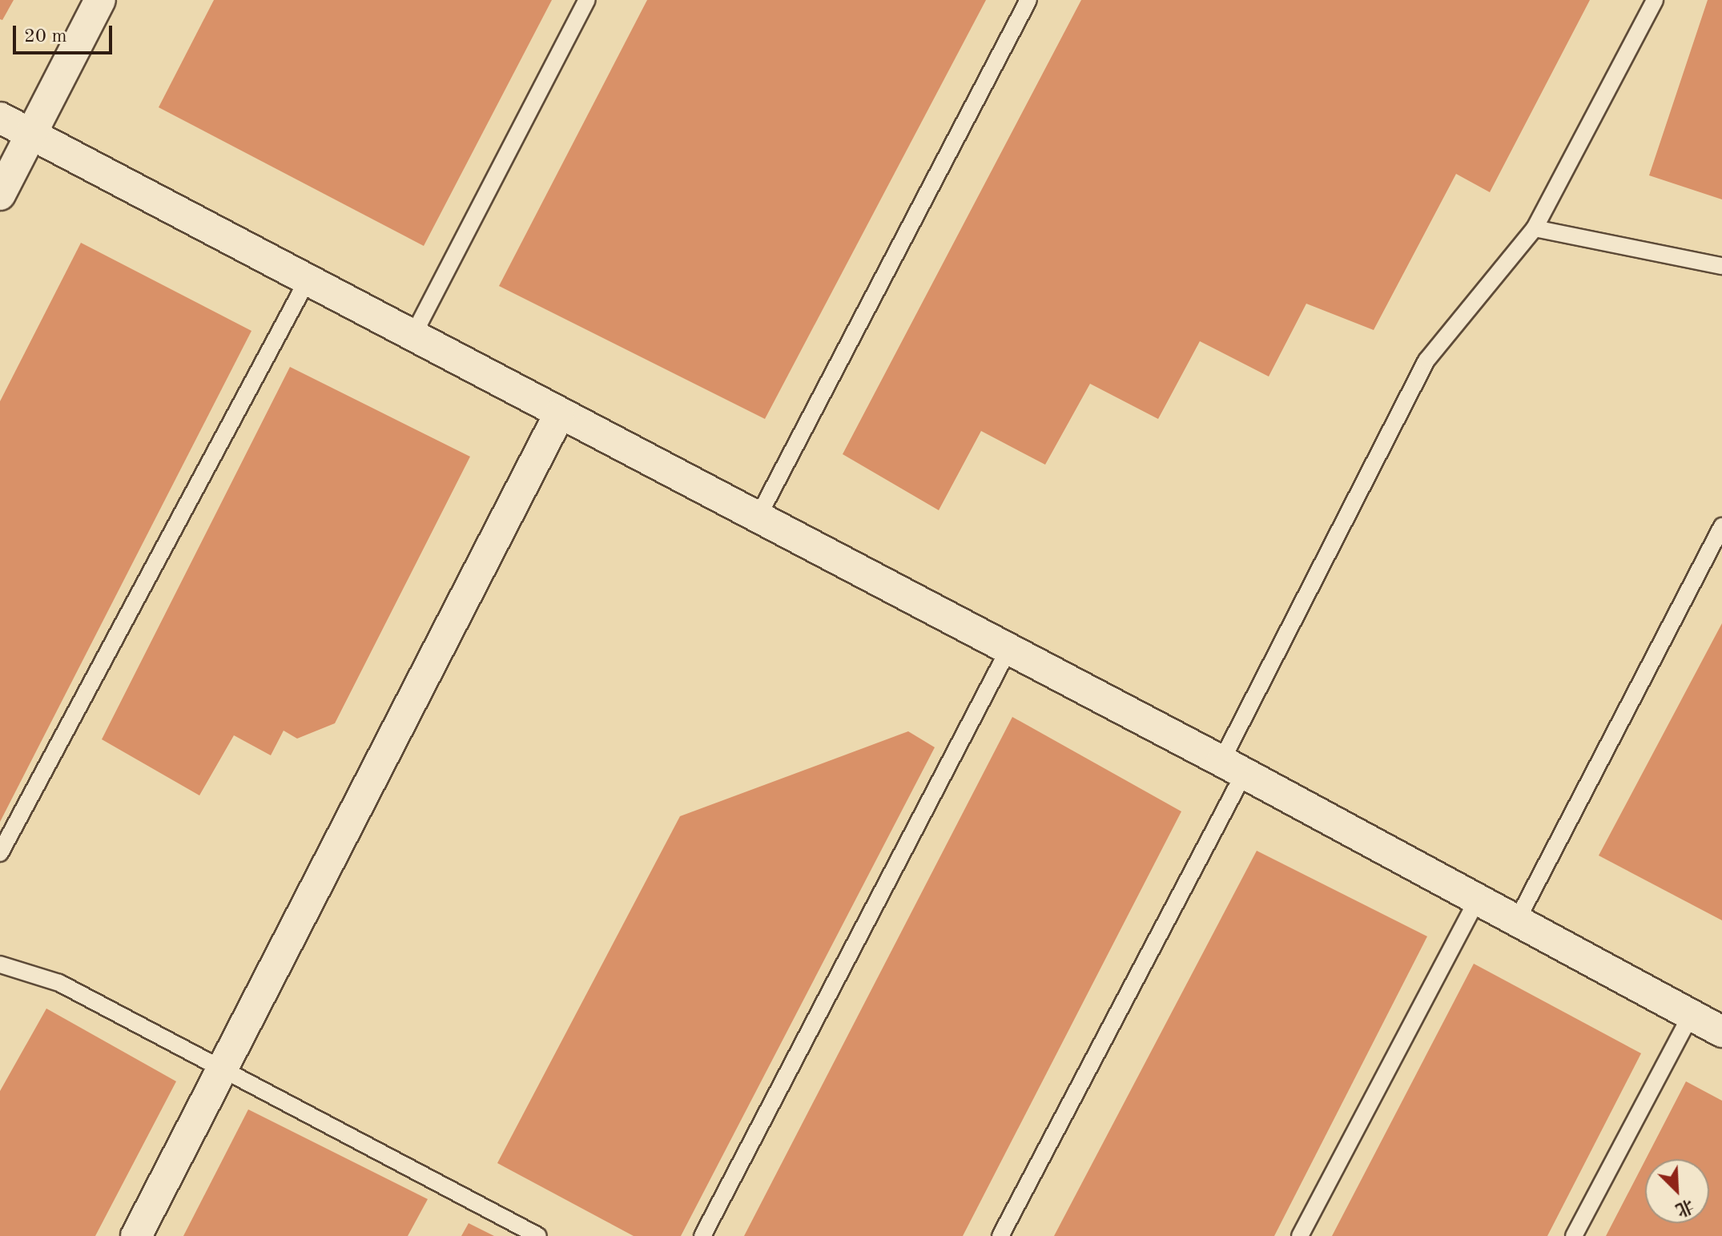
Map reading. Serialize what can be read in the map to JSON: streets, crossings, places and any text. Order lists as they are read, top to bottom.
{
  "scale_bar": "20 m",
  "north": "bottom right"
}
